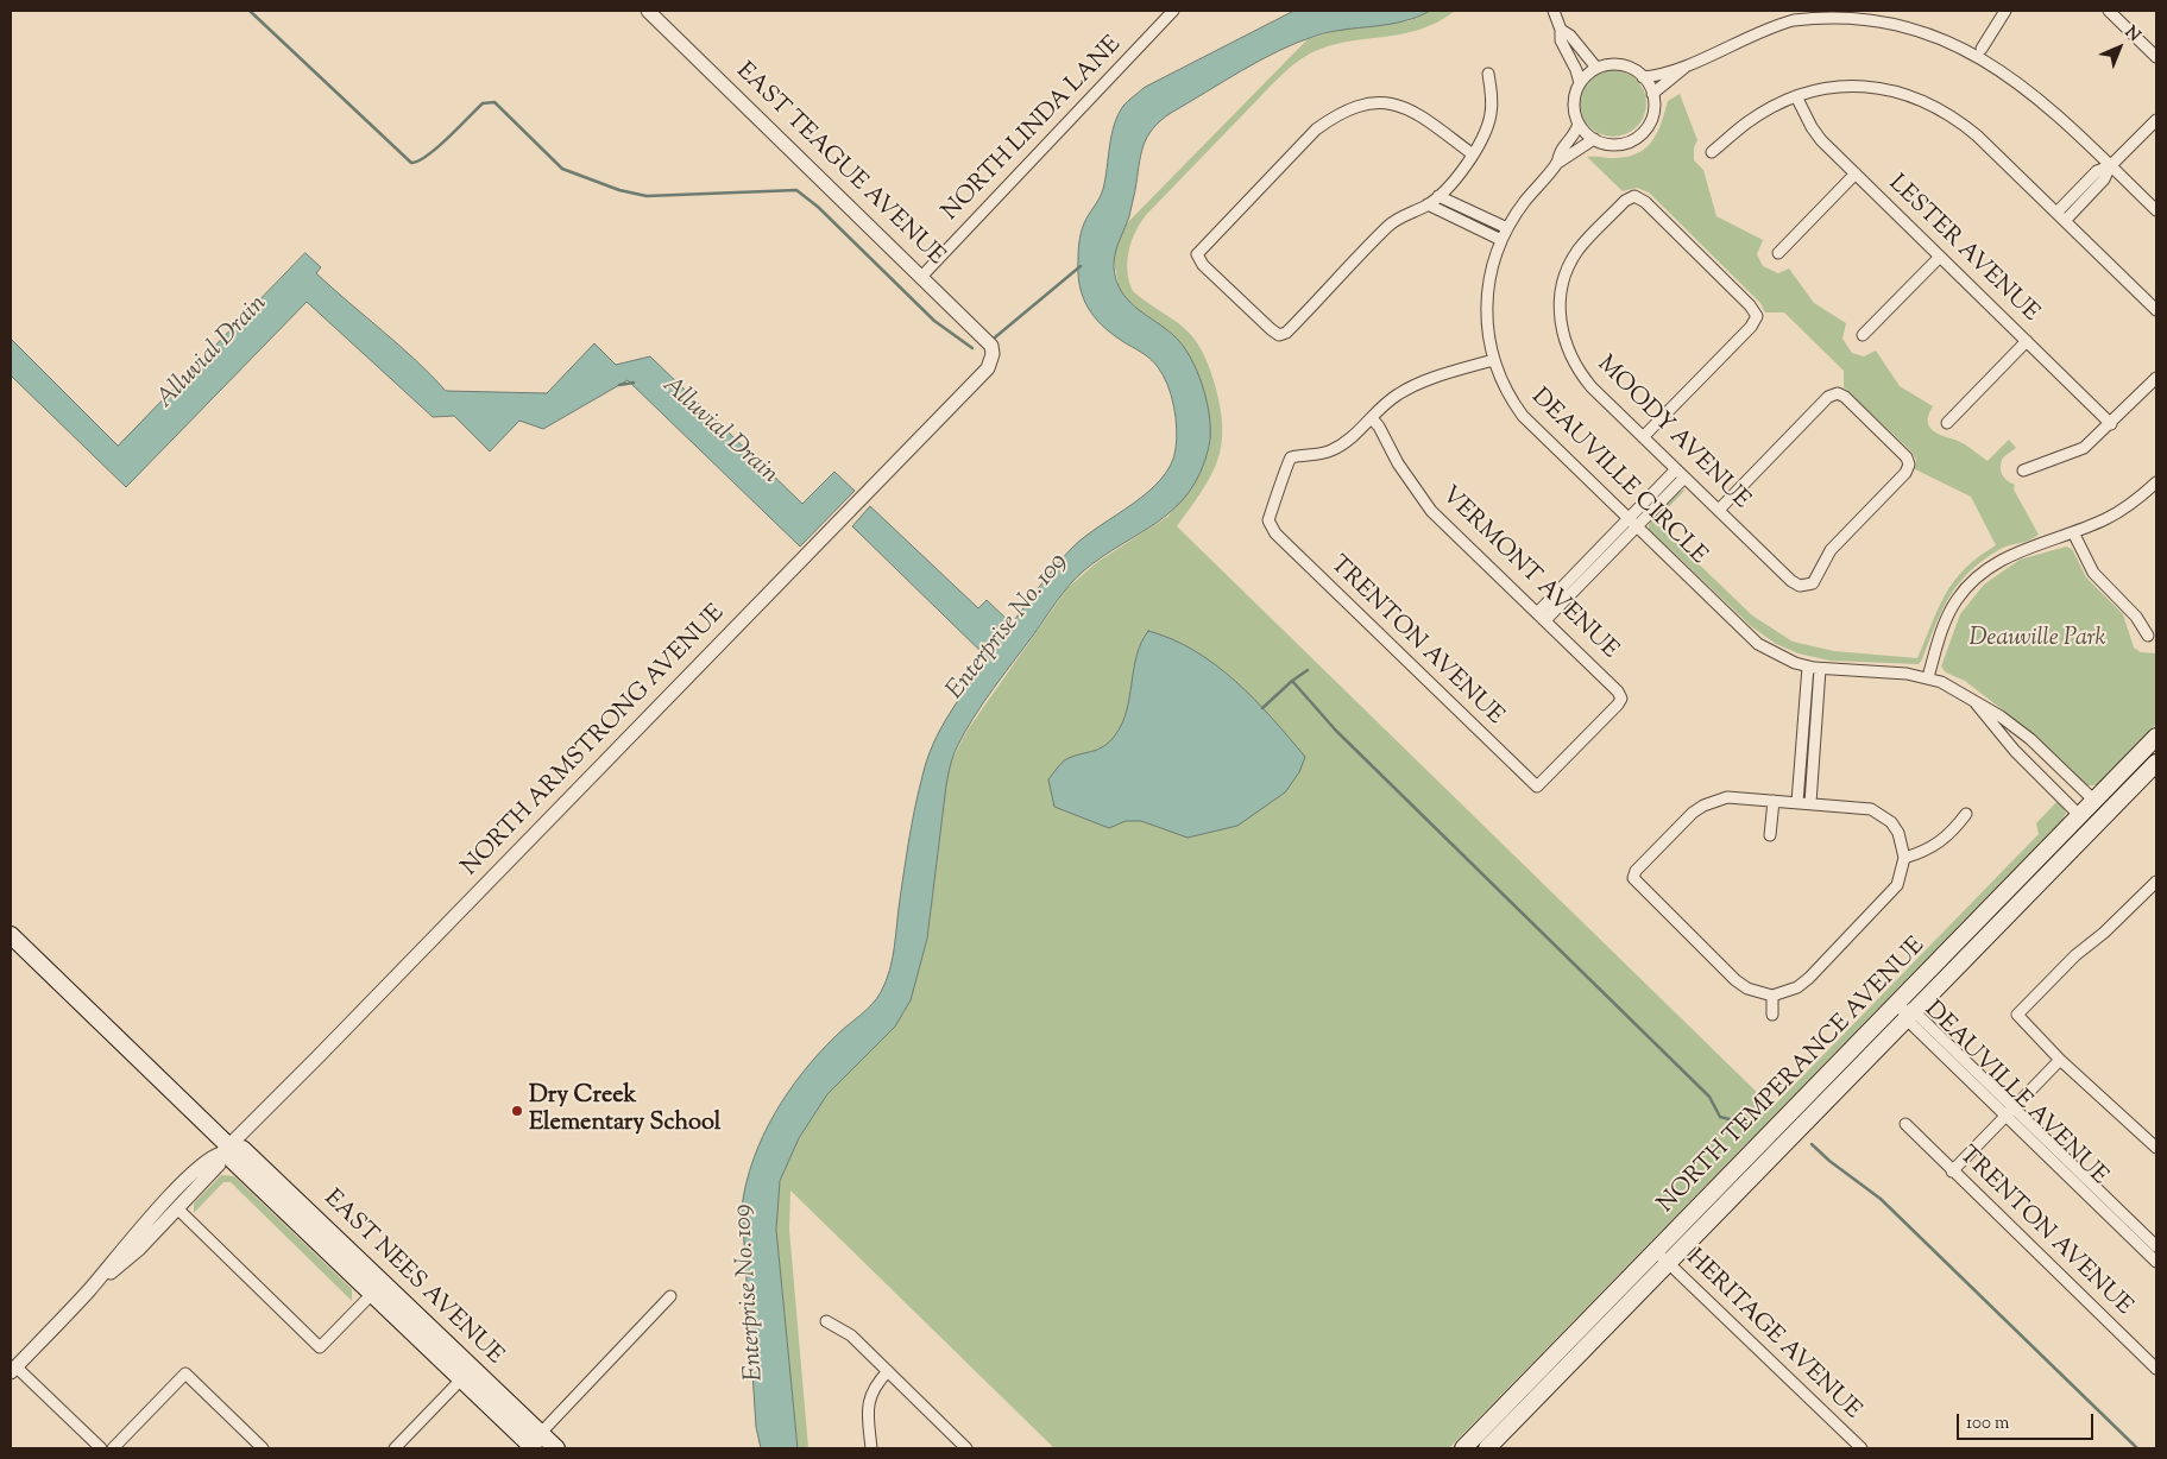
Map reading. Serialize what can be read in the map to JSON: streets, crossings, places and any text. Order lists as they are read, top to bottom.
{
  "streets": {
    "main road": ["NORTH TEMPERANCE AVENUE", "EAST NEES AVENUE"],
    "street": [
      "NORTH LINDA LANE",
      "EAST TEAGUE AVENUE",
      "LESTER AVENUE",
      "MOODY AVENUE",
      "DEAUVILLE CIRCLE",
      "VERMONT AVENUE",
      "TRENTON AVENUE",
      "NORTH ARMSTRONG AVENUE",
      "DEAUVILLE AVENUE",
      "HERITAGE AVENUE"
    ]
  },
  "crossings": [
    ["NORTH LINDA LANE", "EAST TEAGUE AVENUE"],
    ["EAST TEAGUE AVENUE", "NORTH ARMSTRONG AVENUE"],
    ["DEAUVILLE CIRCLE", "NORTH TEMPERANCE AVENUE"],
    ["VERMONT AVENUE", "TRENTON AVENUE"],
    ["NORTH ARMSTRONG AVENUE", "EAST NEES AVENUE"],
    ["NORTH TEMPERANCE AVENUE", "DEAUVILLE AVENUE"],
    ["NORTH TEMPERANCE AVENUE", "HERITAGE AVENUE"]
  ],
  "water": ["Alluvial Drain", "Enterprise No. 109"],
  "parks": ["Deauville Park"],
  "places": ["Dry Creek Elementary School"],
  "scale_bar": "100 m",
  "north": "top right"
}
